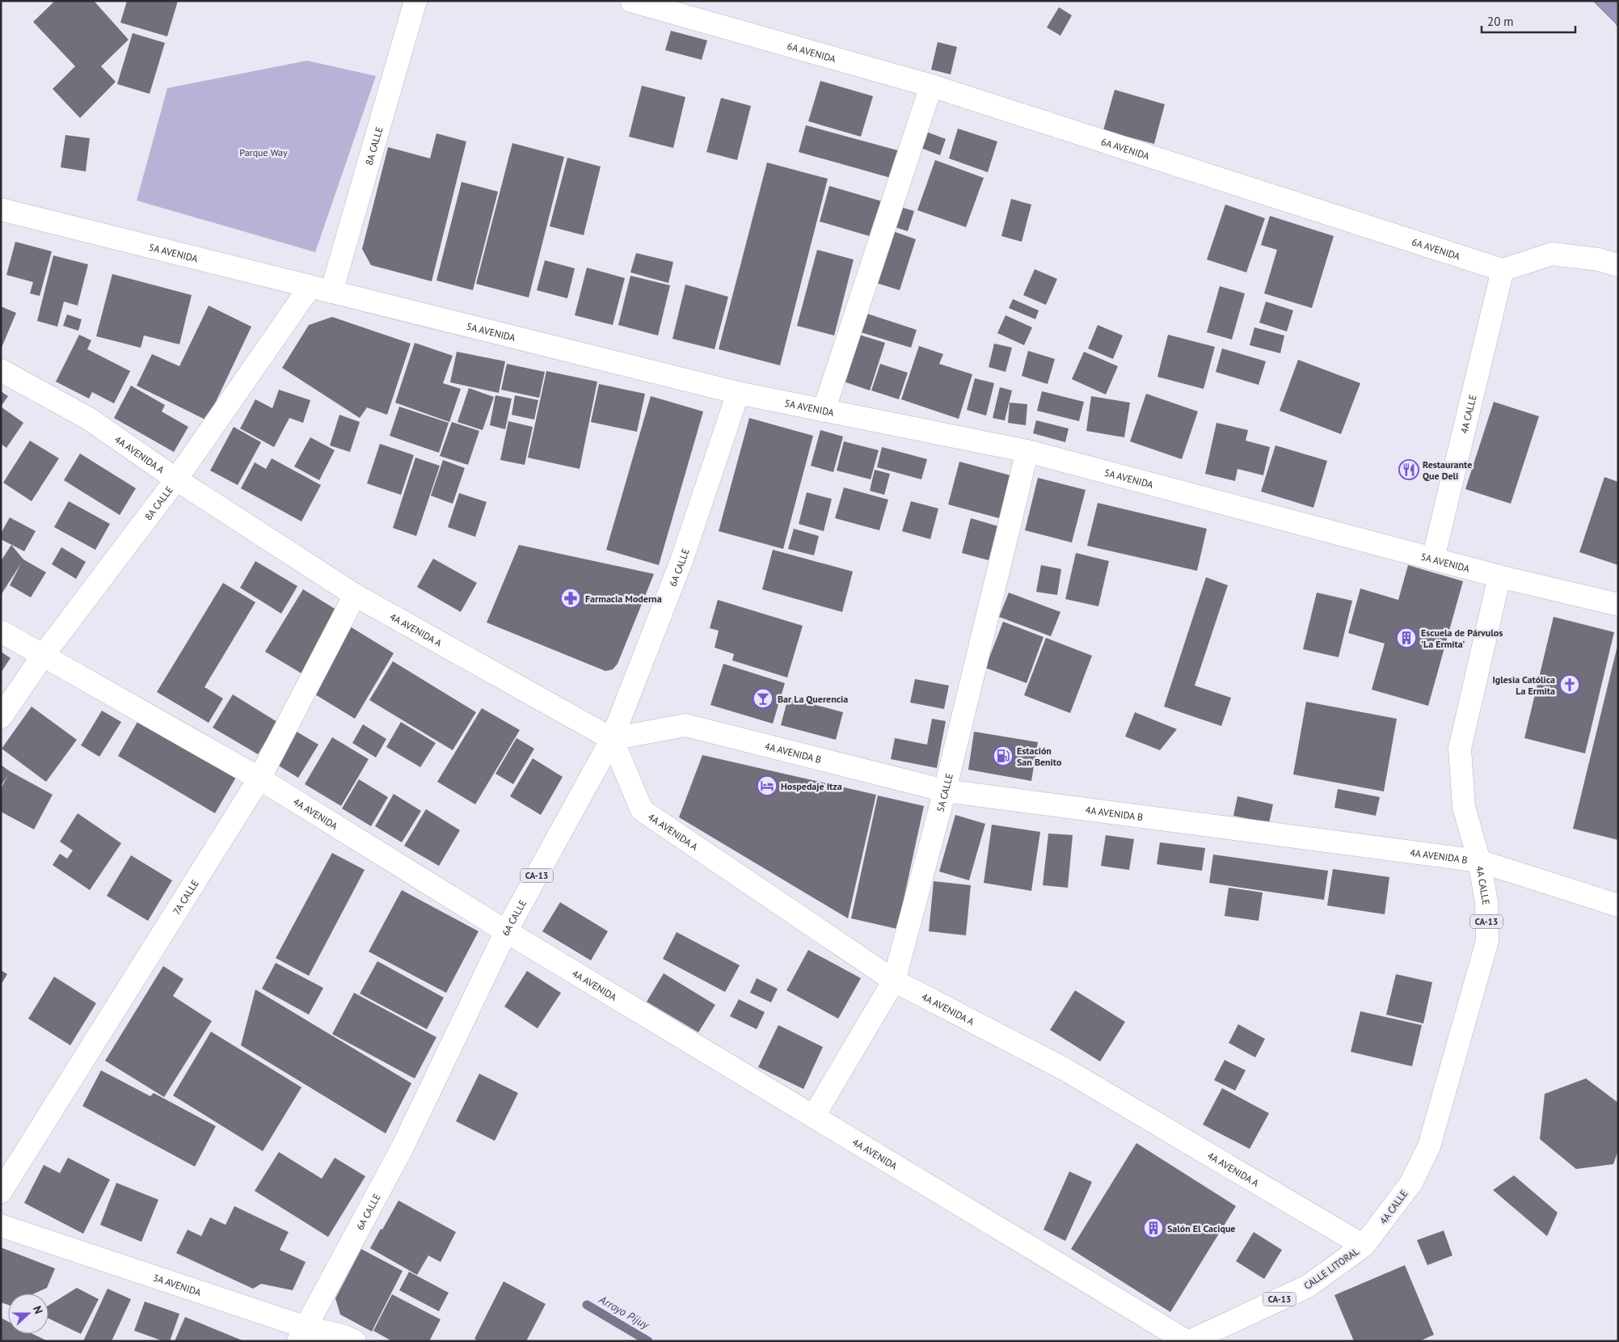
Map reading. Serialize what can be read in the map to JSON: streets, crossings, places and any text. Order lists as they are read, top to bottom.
{
  "streets": {
    "street": [
      "6A AVENIDA",
      "8A CALLE",
      "5A AVENIDA",
      "4A CALLE",
      "4A AVENIDA A",
      "6A CALLE",
      "4A AVENIDA B",
      "5A CALLE",
      "4A AVENIDA",
      "CA-13",
      "7A CALLE",
      "CALLE LITORAL",
      "3A AVENIDA"
    ]
  },
  "crossings": [
    ["6A AVENIDA", "4A CALLE"],
    ["8A CALLE", "5A AVENIDA"],
    ["8A CALLE", "4A AVENIDA A"],
    ["8A CALLE", "4A AVENIDA"],
    ["5A AVENIDA", "4A CALLE"],
    ["5A AVENIDA", "6A CALLE"],
    ["5A AVENIDA", "5A CALLE"],
    ["4A CALLE", "4A AVENIDA A"],
    ["4A CALLE", "4A AVENIDA B"],
    ["4A CALLE", "CALLE LITORAL"],
    ["4A AVENIDA A", "6A CALLE"],
    ["4A AVENIDA A", "4A AVENIDA B"],
    ["4A AVENIDA A", "5A CALLE"],
    ["4A AVENIDA A", "7A CALLE"],
    ["4A AVENIDA A", "CALLE LITORAL"],
    ["6A CALLE", "4A AVENIDA B"],
    ["6A CALLE", "4A AVENIDA"],
    ["6A CALLE", "3A AVENIDA"],
    ["4A AVENIDA B", "5A CALLE"],
    ["5A CALLE", "4A AVENIDA"],
    ["4A AVENIDA", "7A CALLE"]
  ],
  "water": ["Arroyo Pijuy"],
  "parks": ["Parque Way"],
  "places": {
    "restaurant": ["Restaurante Que Deli"],
    "pharmacy": ["Farmacia Moderna"],
    "building": ["Escuela de Párvulos 'La Ermita'", "Salón El Cacique"],
    "church": ["Iglesia Católica La Ermita"],
    "bar": ["Bar La Querencia"],
    "fuel station": ["Estación San Benito"],
    "hotel": ["Hospedaje Itza"]
  },
  "scale_bar": "20 m",
  "north": "right"
}
